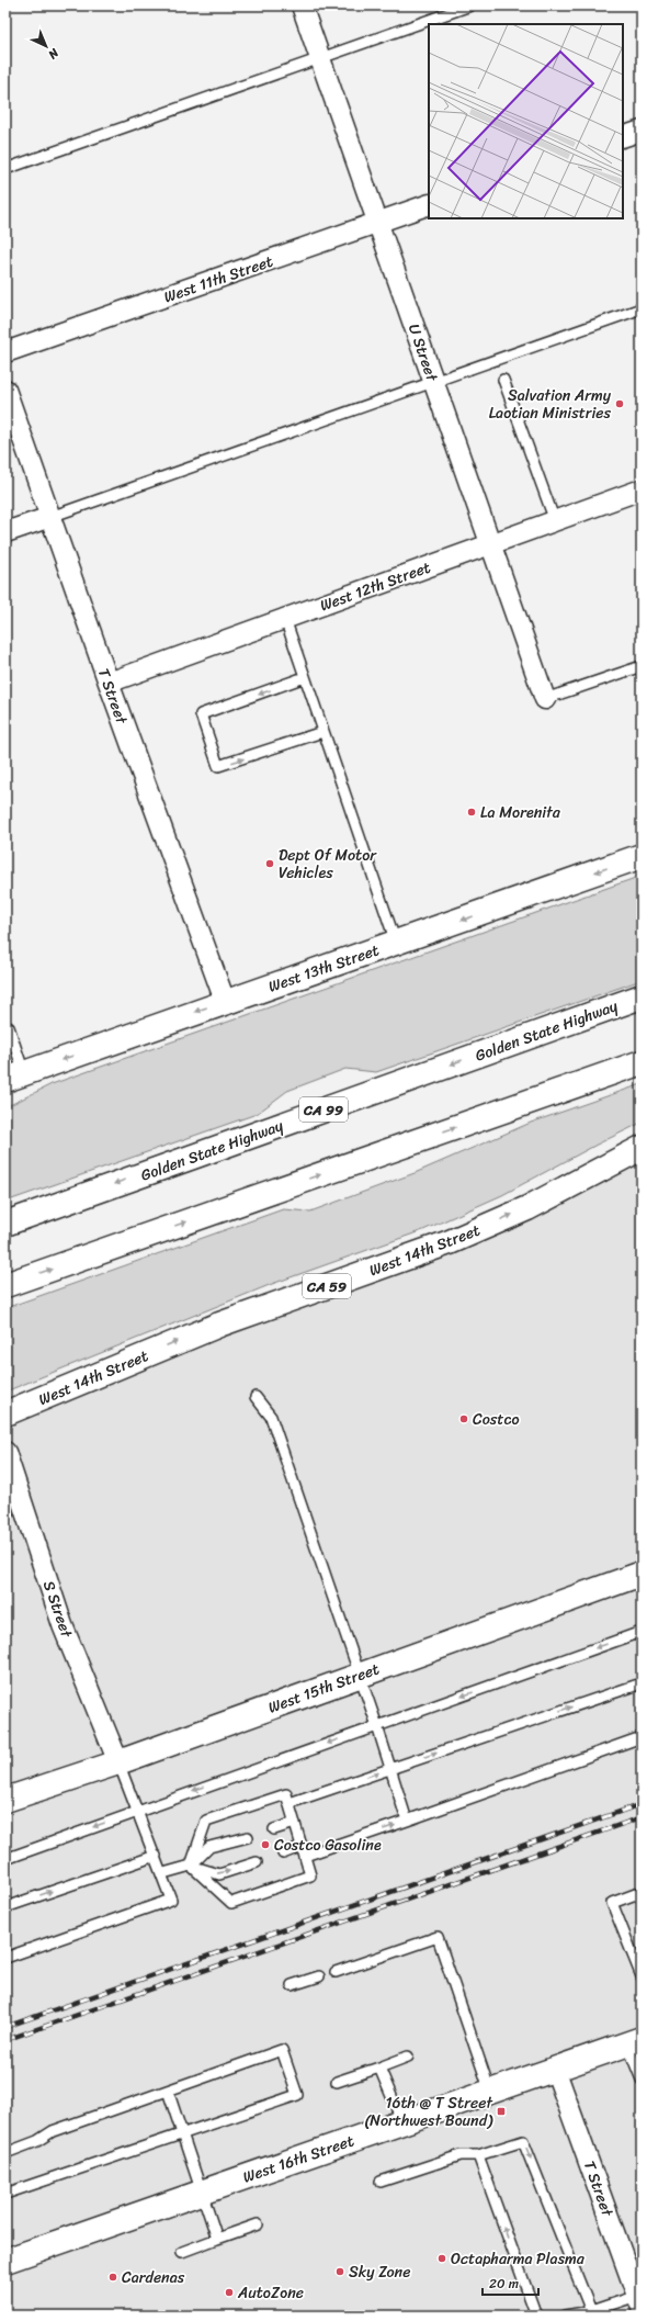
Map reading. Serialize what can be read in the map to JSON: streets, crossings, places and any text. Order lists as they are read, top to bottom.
{
  "streets": {
    "main road": [
      "West 13th Street",
      "Golden State Highway",
      "CA 99",
      "West 14th Street",
      "CA 59",
      "West 15th Street",
      "West 16th Street"
    ],
    "street": [
      "West 11th Street",
      "U Street",
      "West 12th Street",
      "T Street",
      "S Street"
    ]
  },
  "crossings": [
    ["West 11th Street", "U Street"],
    ["U Street", "West 12th Street"],
    ["West 12th Street", "T Street"],
    ["T Street", "West 13th Street"],
    ["T Street", "West 16th Street"],
    ["S Street", "West 15th Street"]
  ],
  "places": {
    "other": [
      "Salvation Army Laotian Ministries",
      "La Morenita",
      "Dept Of Motor Vehicles",
      "Costco",
      "Costco Gasoline",
      "Octapharma Plasma",
      "Sky Zone",
      "Cardenas",
      "AutoZone"
    ],
    "transit": ["16th @ T Street (Northwest Bound)"]
  },
  "scale_bar": "20 m",
  "north": "bottom right"
}
